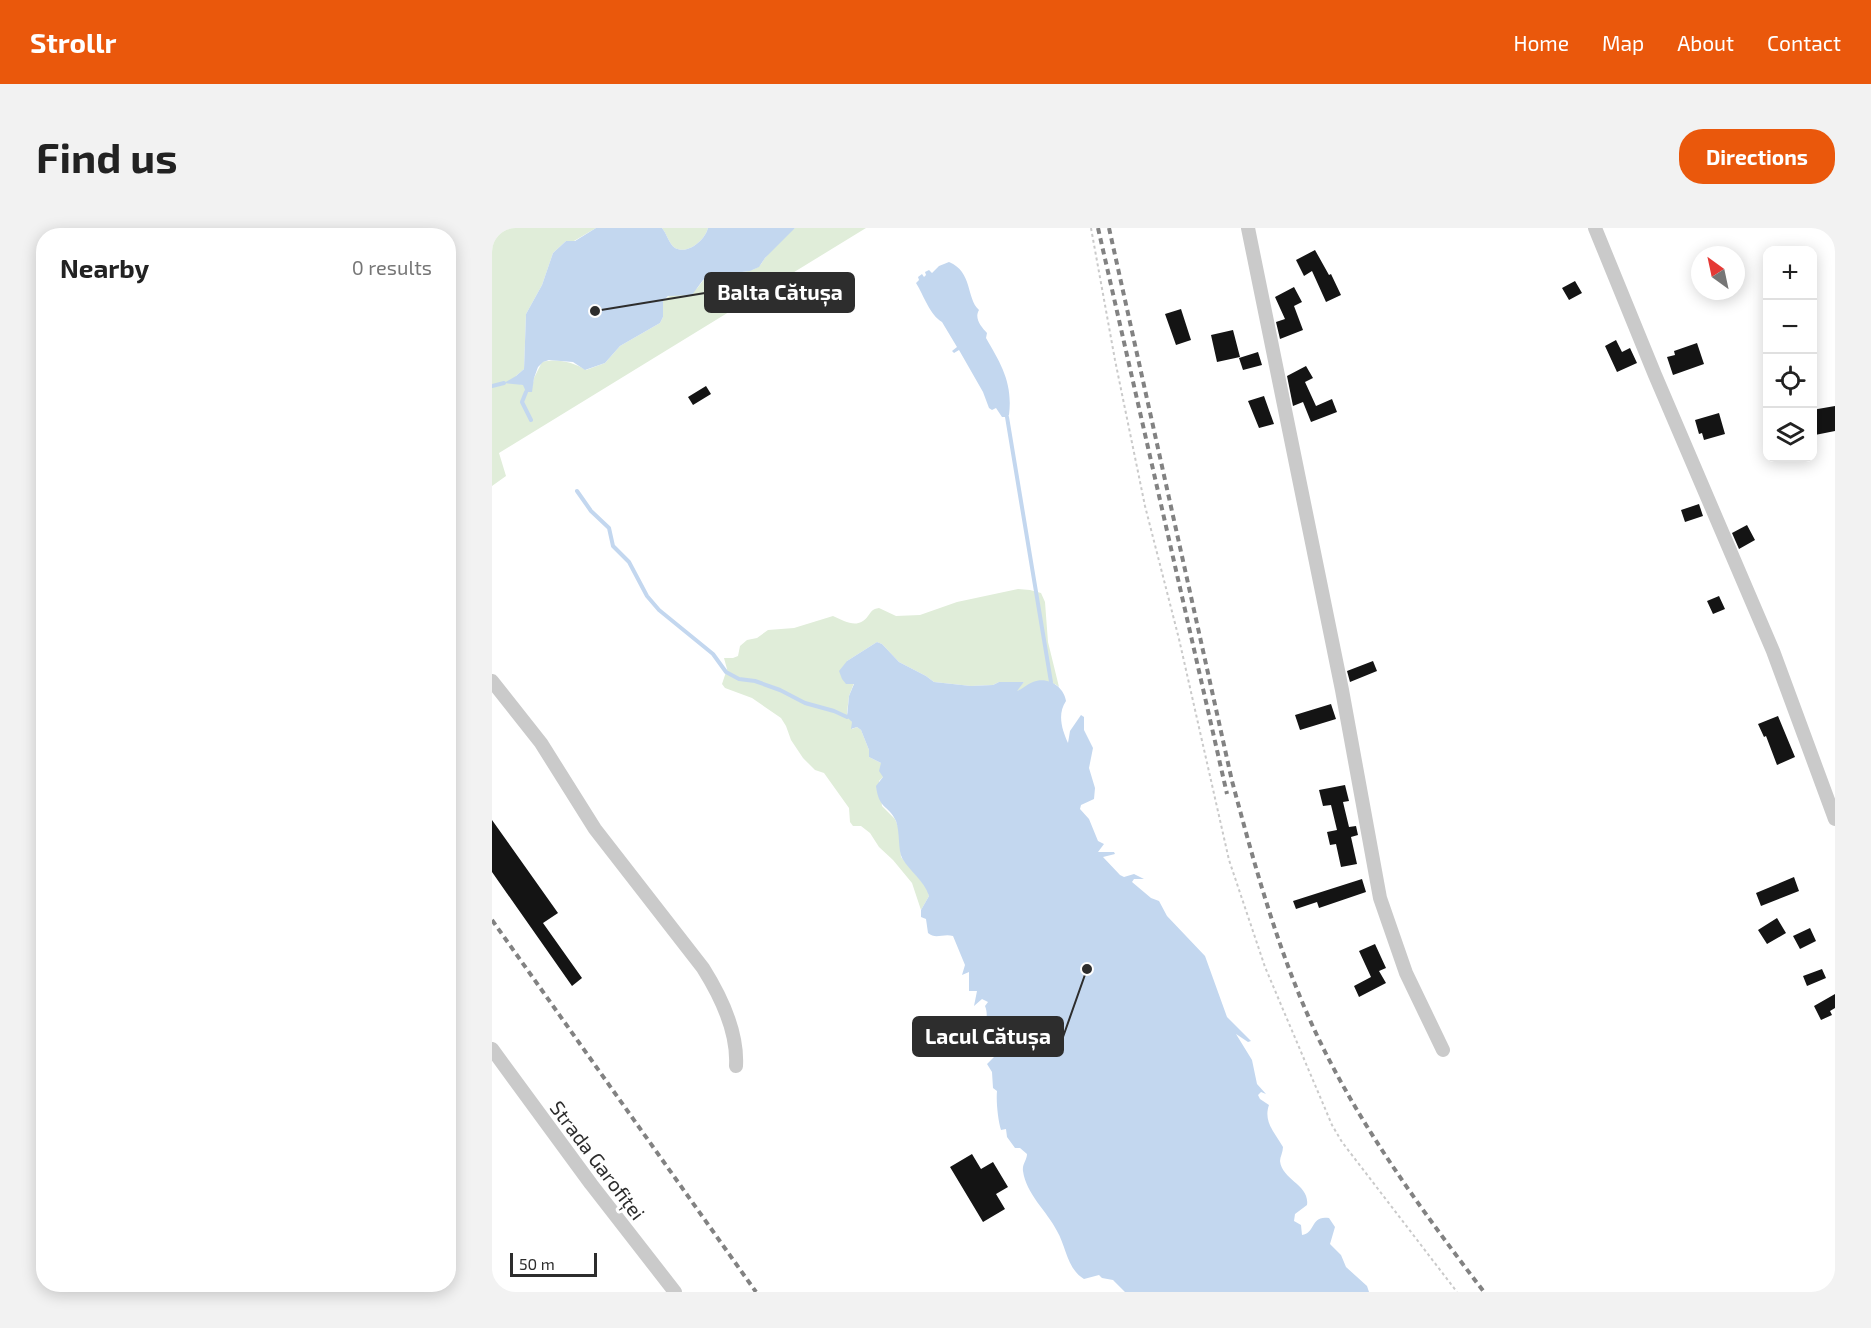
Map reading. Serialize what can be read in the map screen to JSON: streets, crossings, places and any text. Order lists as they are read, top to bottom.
{
  "streets": {
    "street": ["Strada Garofiței"]
  },
  "places": ["Balta Cătușa", "Lacul Cătușa"],
  "scale_bar": "50 m",
  "north": "top left",
  "page": {
    "header": "Strollr",
    "nav": [
      "Home",
      "Map",
      "About",
      "Contact"
    ],
    "buttons": "Directions",
    "title": "Find us",
    "heading": ["Nearby", "0 results"],
    "map_buttons": ["+", "−"],
    "scale": "50 m"
  }
}
